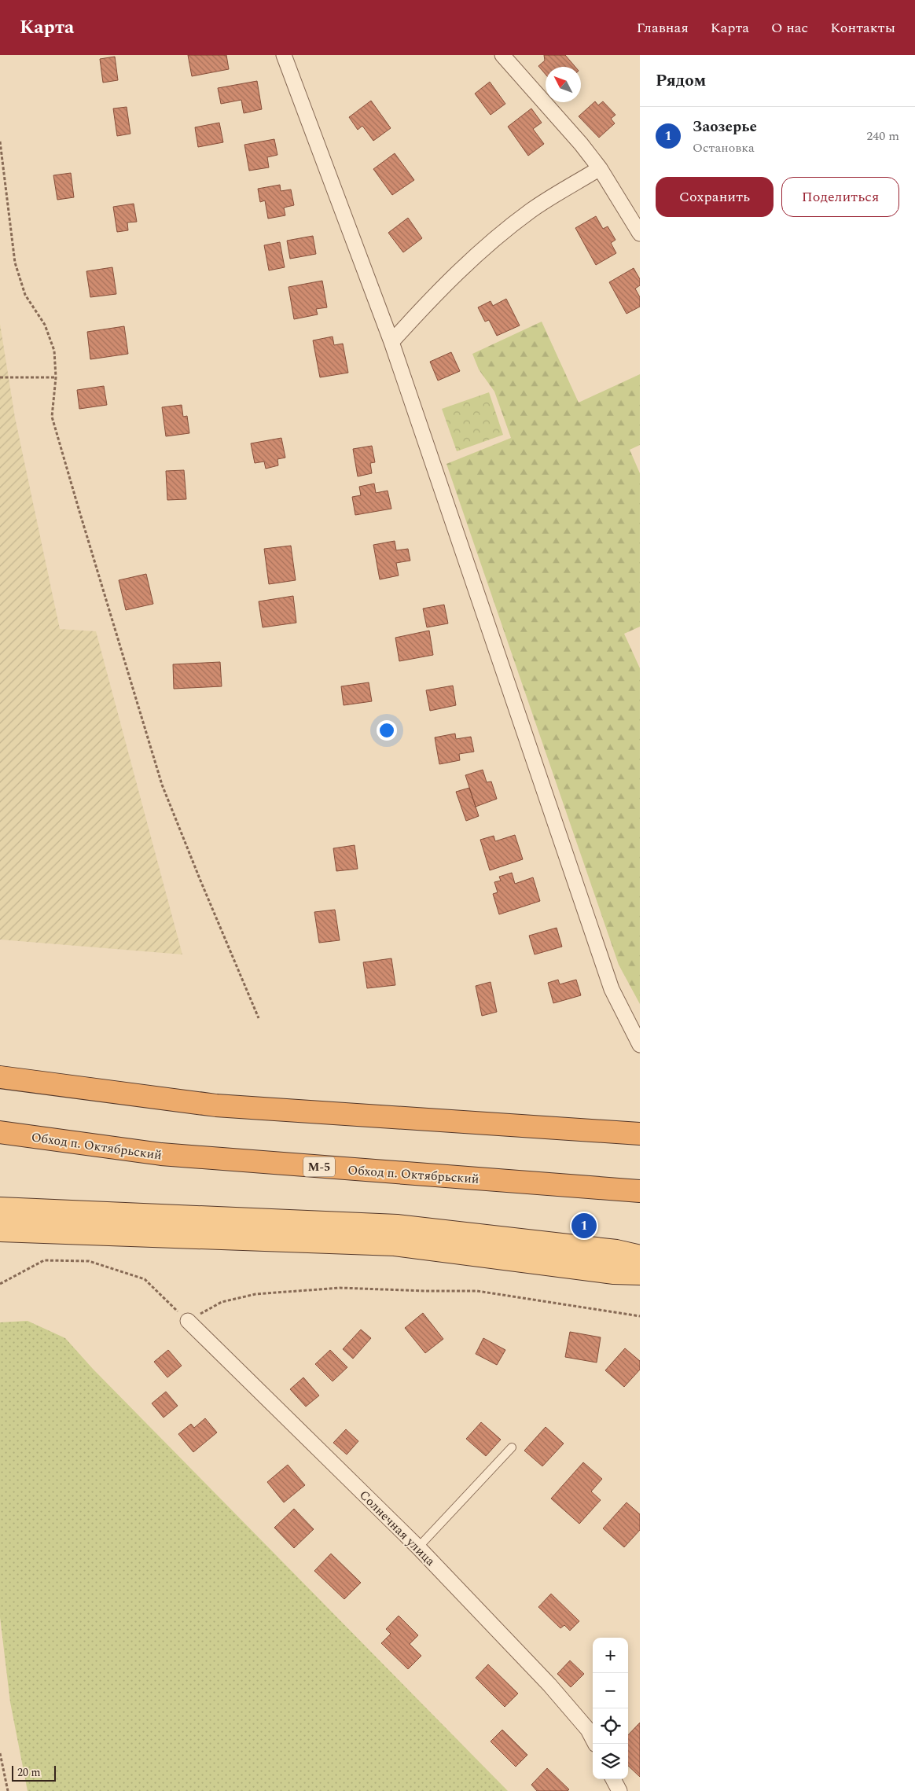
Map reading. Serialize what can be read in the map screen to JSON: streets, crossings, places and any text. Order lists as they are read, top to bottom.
{
  "streets": {
    "highway": ["Обход п. Октябрьский", "М-5"],
    "street": ["Солнечная улица"]
  },
  "scale_bar": "20 m",
  "north": "top left",
  "page": {
    "header": "Карта",
    "nav": [
      "Главная",
      "Карта",
      "О нас",
      "Контакты"
    ],
    "heading": "Рядом",
    "list": [
      {
        "mark": "1",
        "name": "Заозерье",
        "note": "Остановка",
        "value": "240 m"
      }
    ],
    "buttons": ["Сохранить", "Поделиться"],
    "pins": "1",
    "map_buttons": ["+", "−"],
    "scale": "20 m"
  }
}
